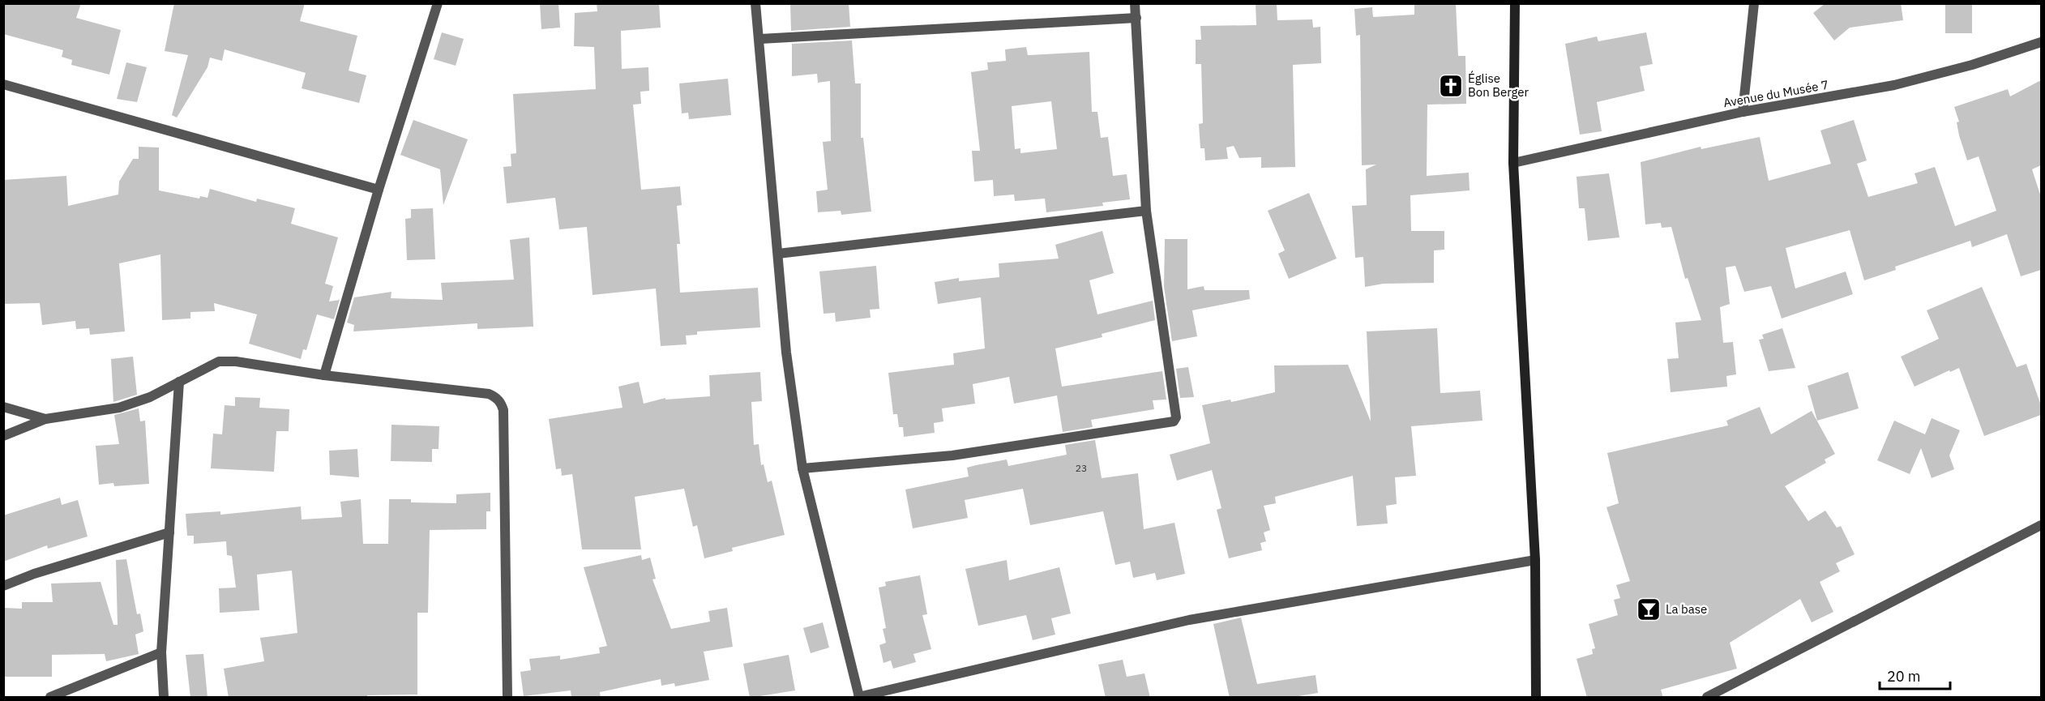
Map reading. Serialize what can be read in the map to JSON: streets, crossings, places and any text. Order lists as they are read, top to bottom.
{
  "streets": {
    "street": ["Avenue du Musée 7"]
  },
  "places": {
    "church": ["Église Bon Berger"],
    "bar": ["La base"]
  },
  "house_numbers": ["23"],
  "scale_bar": "20 m"
}
